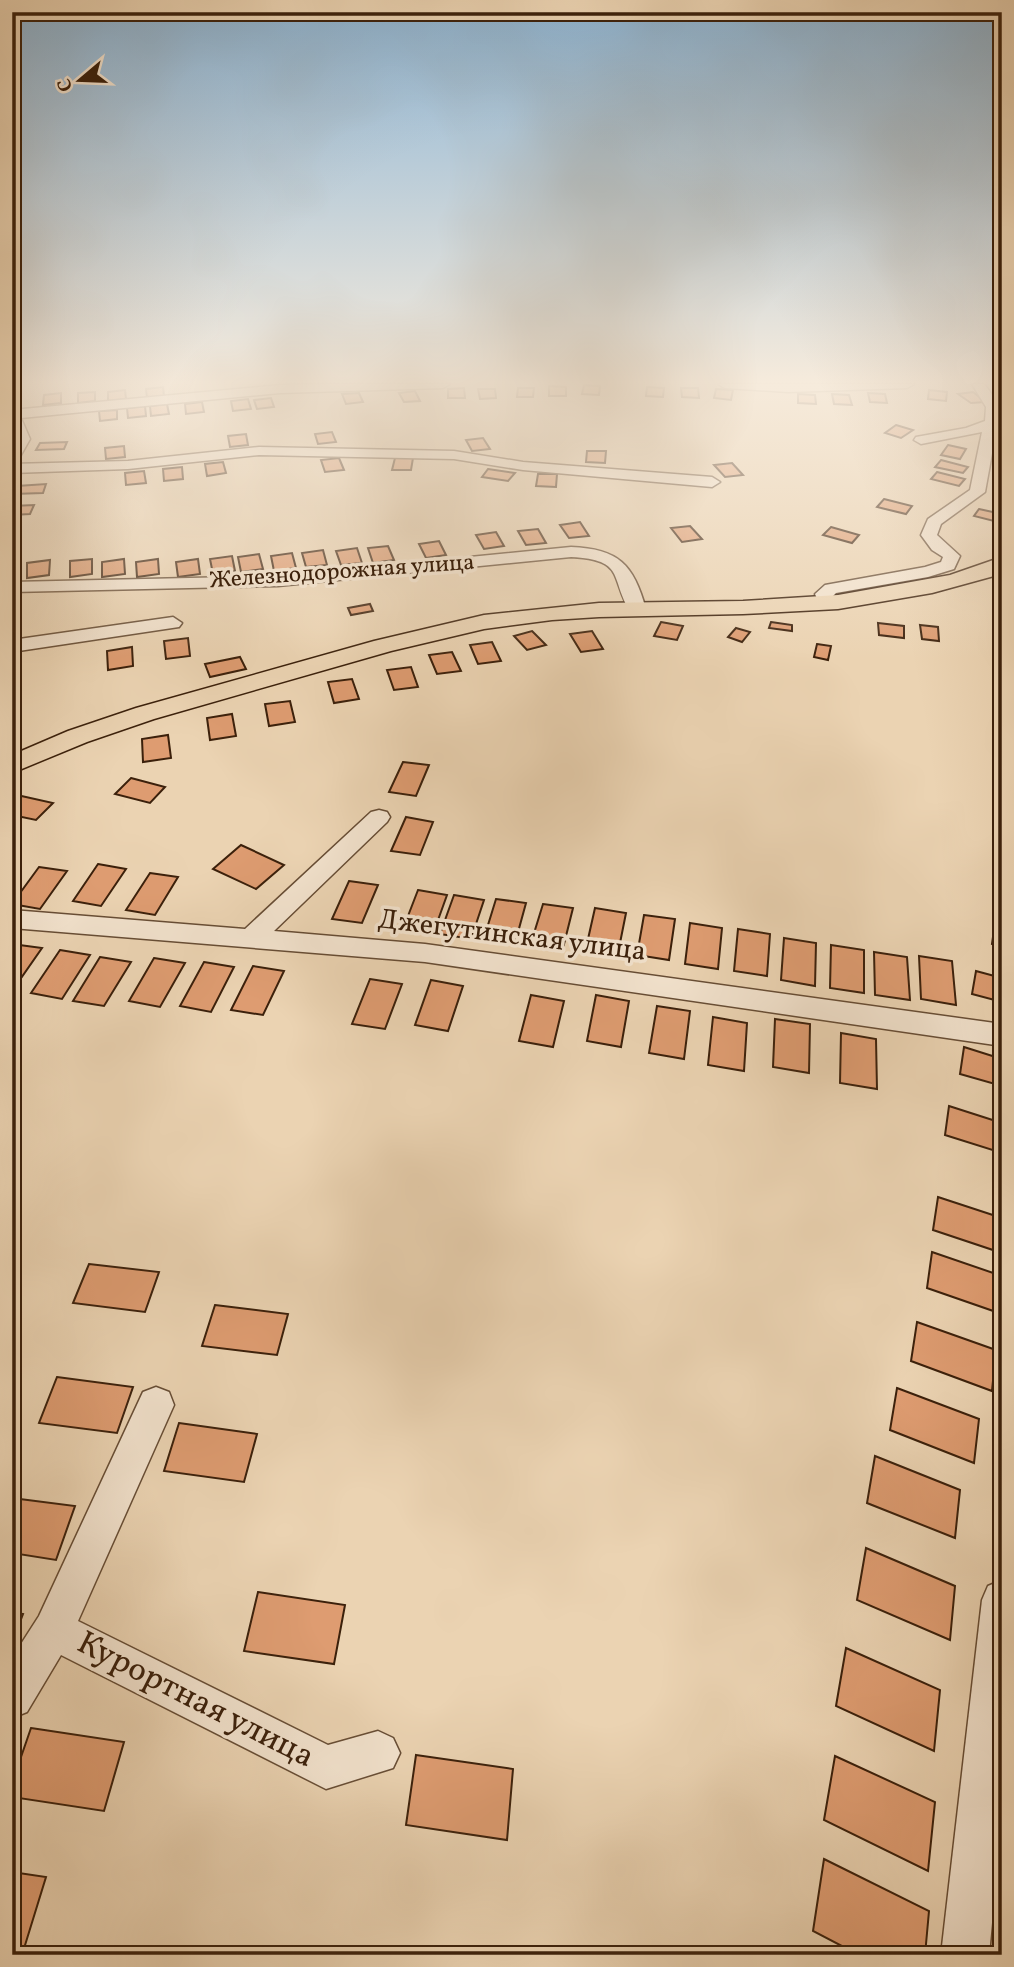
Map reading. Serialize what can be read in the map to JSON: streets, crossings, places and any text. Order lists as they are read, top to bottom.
{
  "streets": {
    "street": ["Железнодорожная улица", "Джегутинская улица", "Курортная улица"]
  },
  "north": "left"
}
